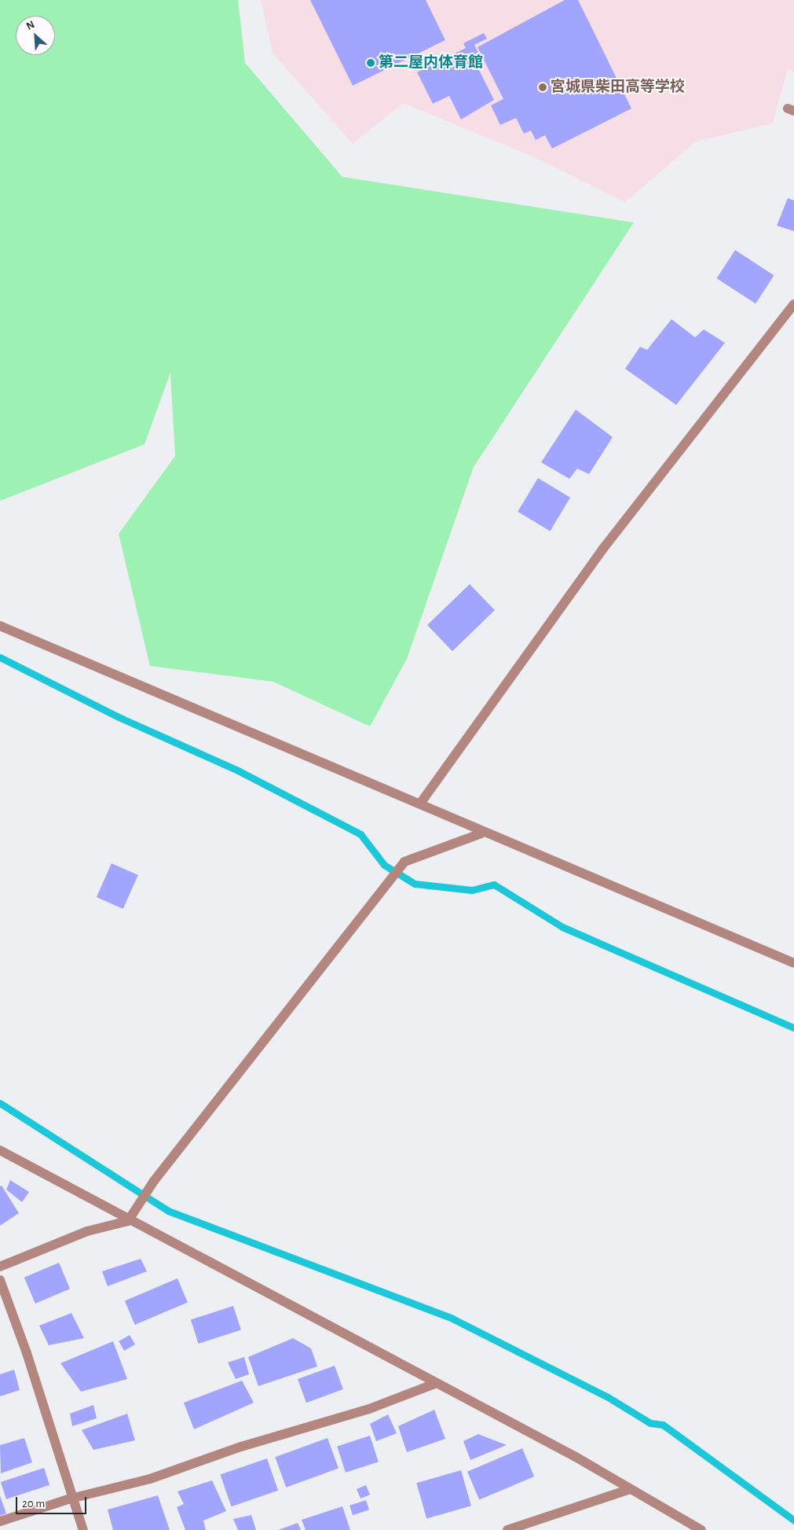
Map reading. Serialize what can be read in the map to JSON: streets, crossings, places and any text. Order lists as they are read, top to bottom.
{
  "places": ["第二屋内体育館", "宮城県柴田高等学校"],
  "scale_bar": "20 m",
  "north": "top left"
}
